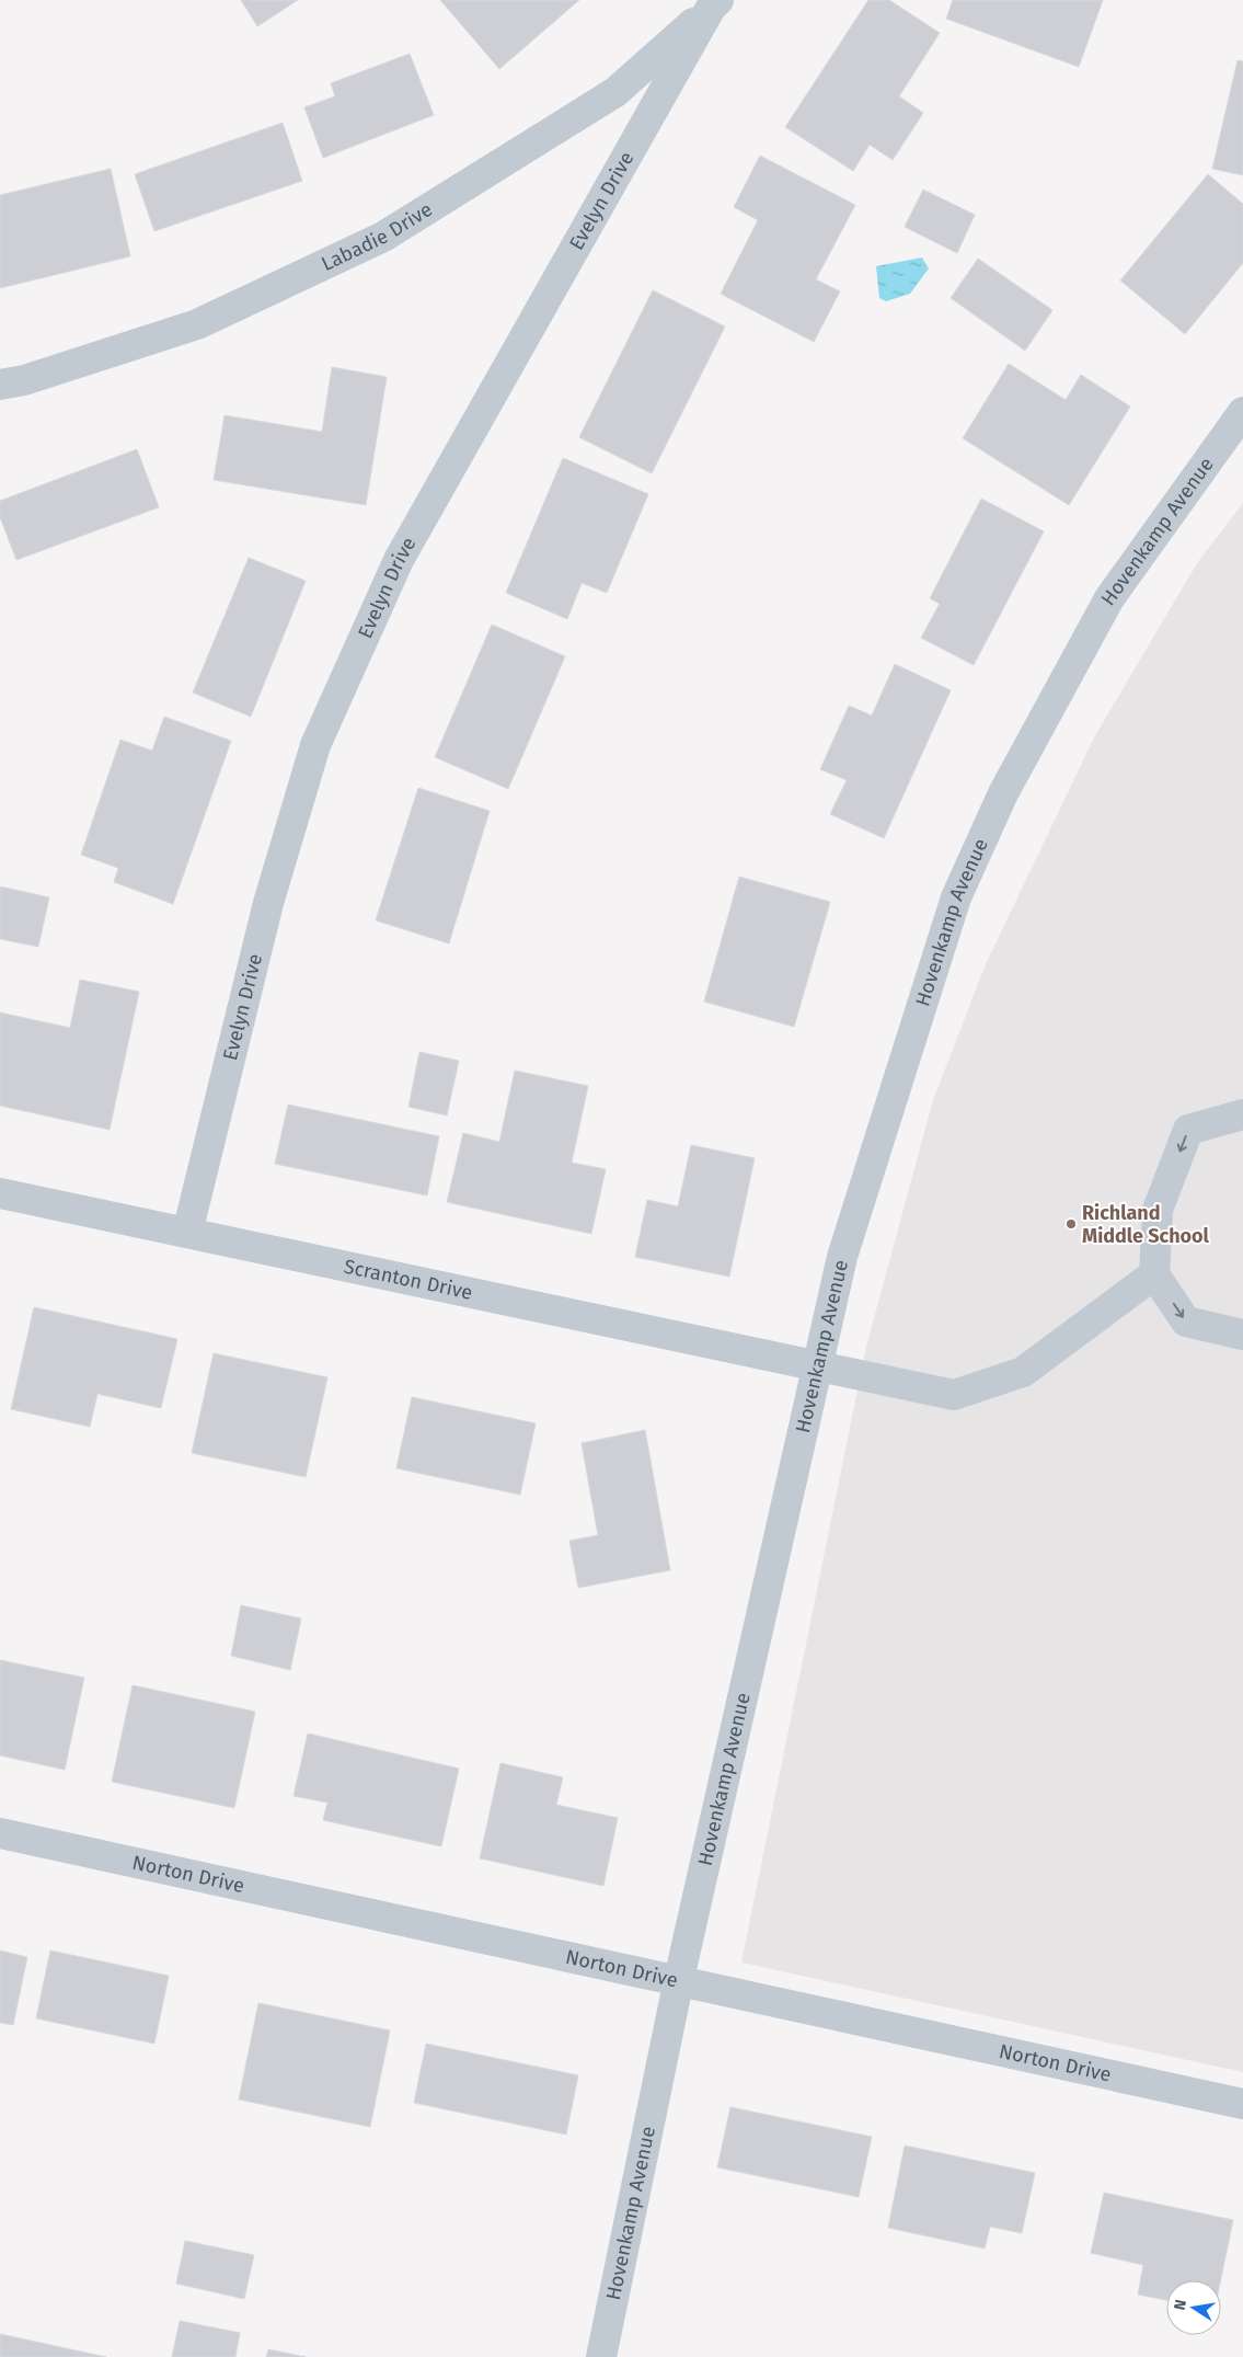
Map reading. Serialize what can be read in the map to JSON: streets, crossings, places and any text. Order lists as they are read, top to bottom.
{
  "streets": {
    "street": [
      "Evelyn Drive",
      "Labadie Drive",
      "Hovenkamp Avenue",
      "Scranton Drive",
      "Norton Drive"
    ]
  },
  "crossings": [
    ["Evelyn Drive", "Labadie Drive"],
    ["Evelyn Drive", "Scranton Drive"],
    ["Hovenkamp Avenue", "Scranton Drive"],
    ["Hovenkamp Avenue", "Norton Drive"]
  ],
  "places": ["Richland Middle School"],
  "north": "left"
}
